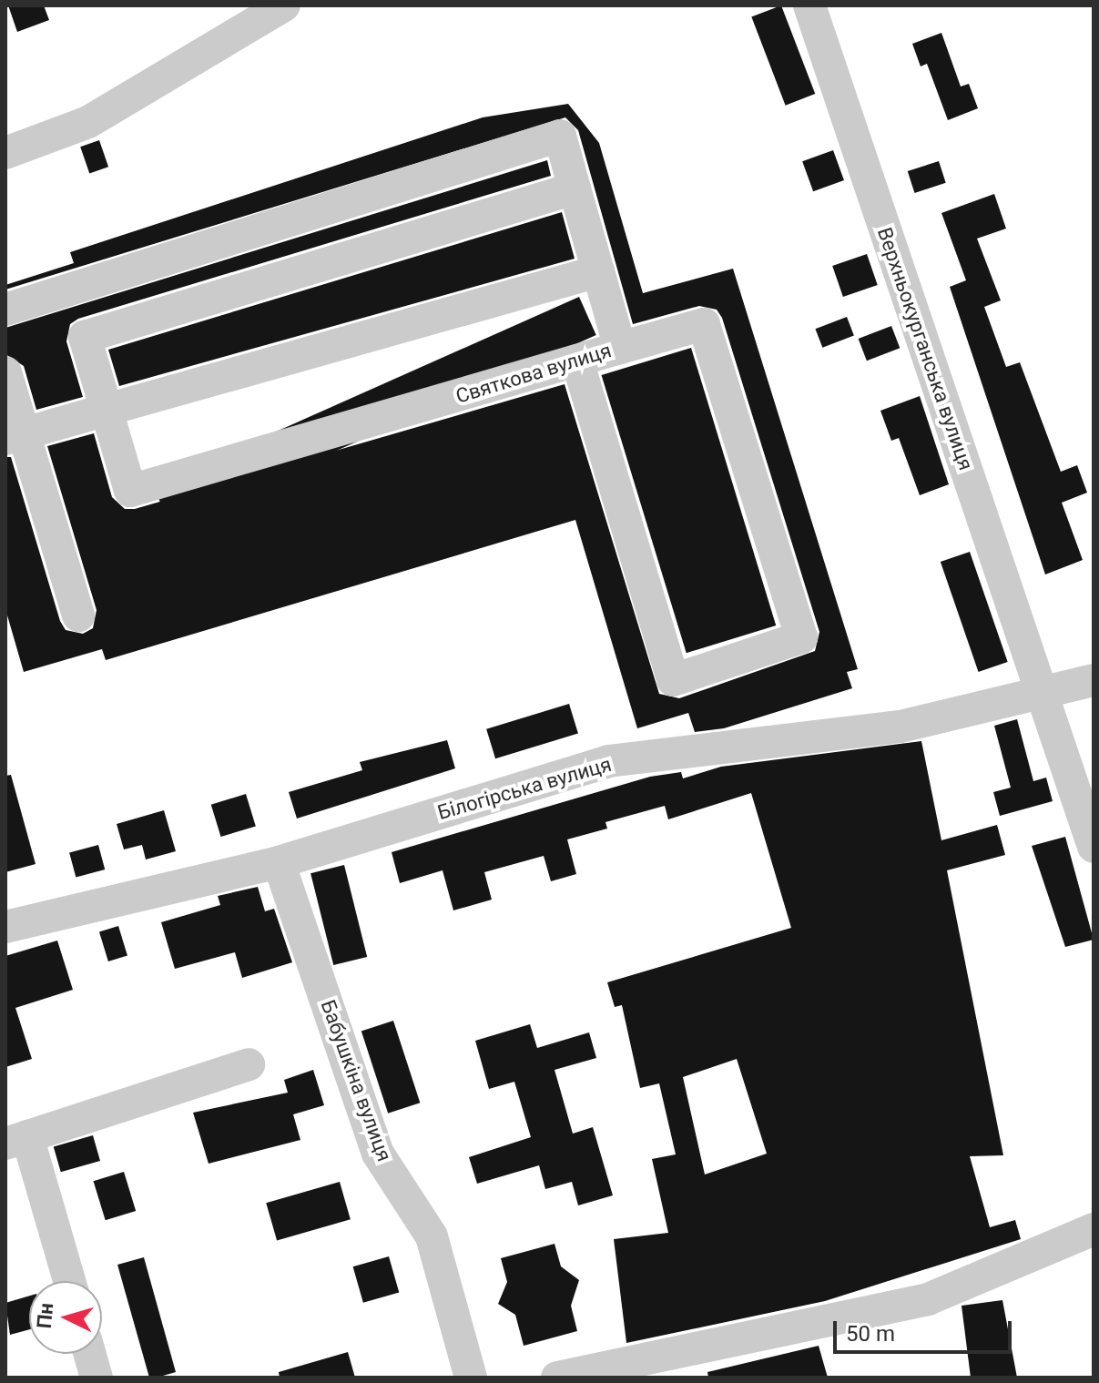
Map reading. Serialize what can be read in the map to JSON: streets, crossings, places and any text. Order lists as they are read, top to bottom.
{
  "streets": {
    "street": [
      "Верхньокурганська вулиця",
      "Святкова вулиця",
      "Білогірська вулиця",
      "Бабушкіна вулиця"
    ]
  },
  "crossings": [
    ["Верхньокурганська вулиця", "Білогірська вулиця"],
    ["Білогірська вулиця", "Бабушкіна вулиця"]
  ],
  "scale_bar": "50 m",
  "north": "left"
}
